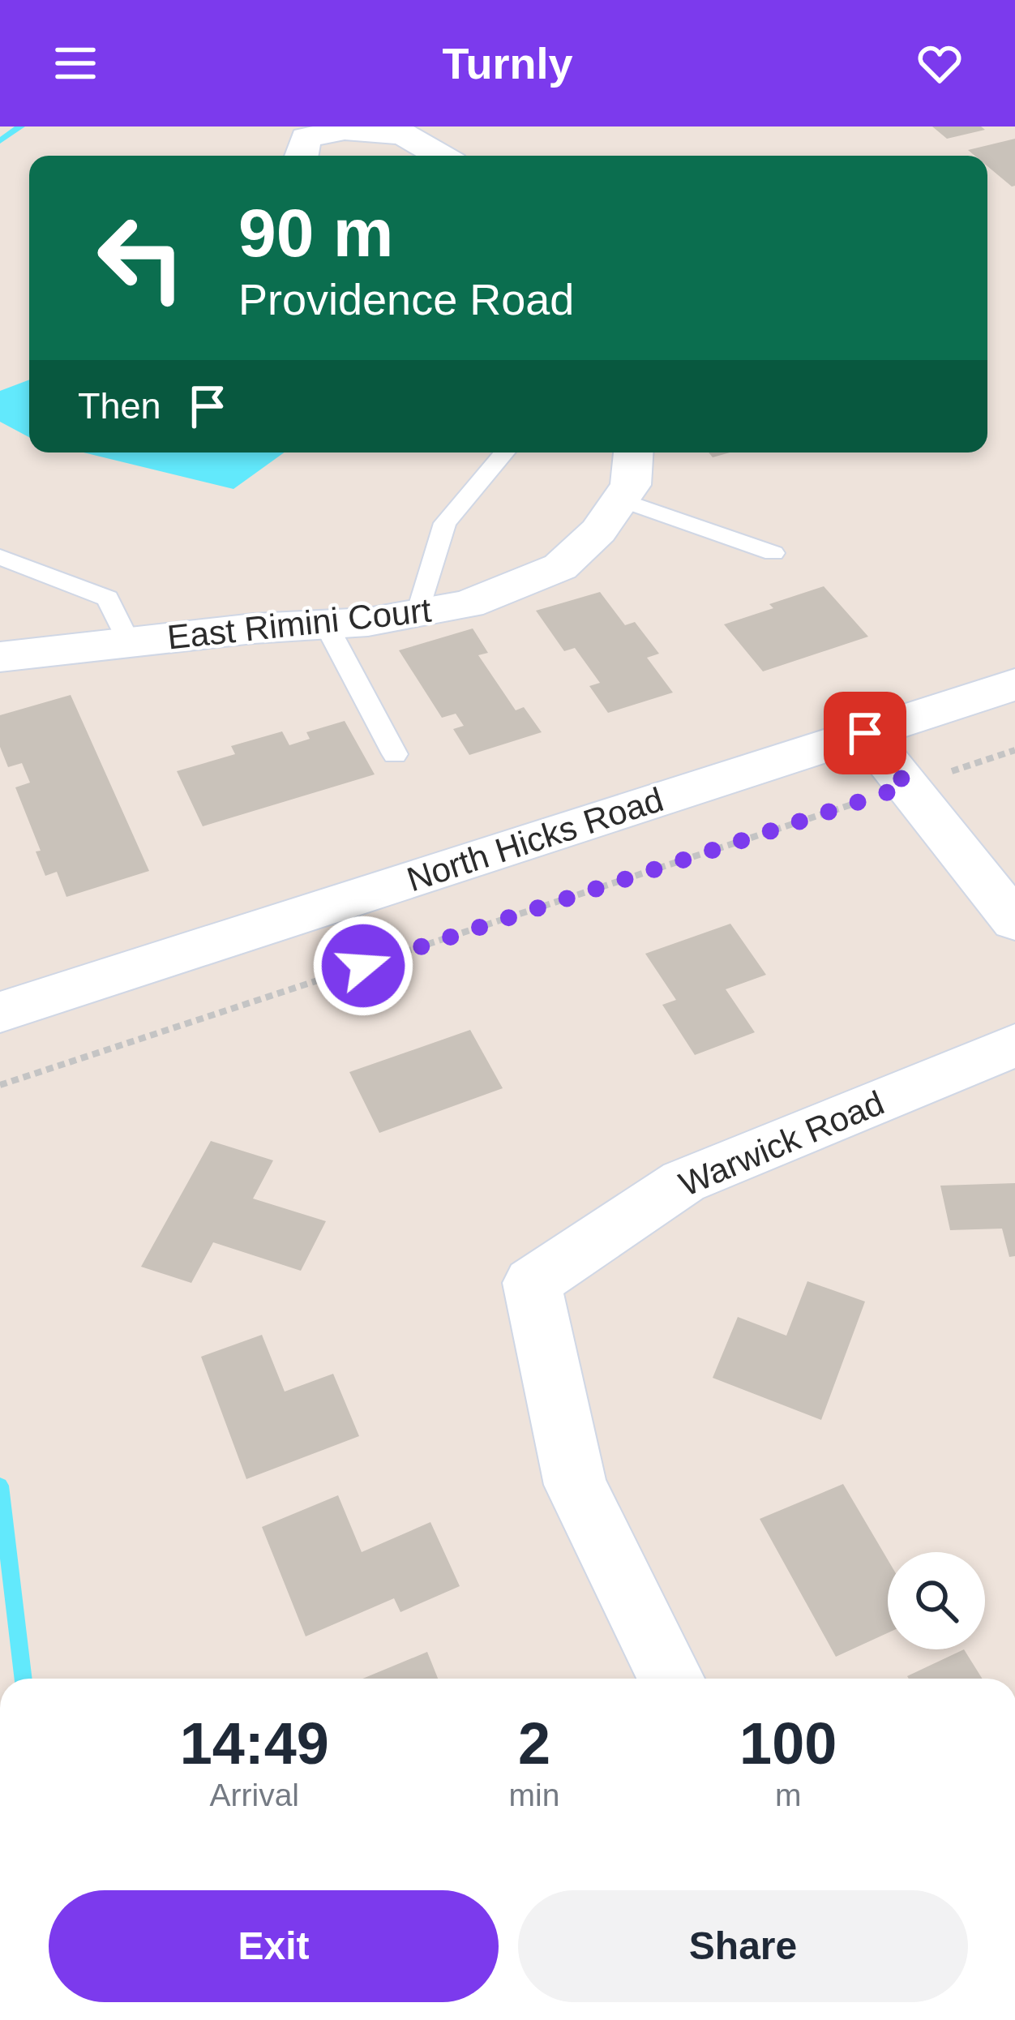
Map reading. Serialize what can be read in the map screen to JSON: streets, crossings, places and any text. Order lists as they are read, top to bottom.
{
  "streets": {
    "street": ["East Rimini Court", "North Hicks Road", "Warwick Road"]
  },
  "page": {
    "header": "Turnly",
    "turn": ["90 m", "Providence Road"],
    "then": "Then",
    "eta": [
      "14:49",
      "Arrival",
      "2",
      "min",
      "100",
      "m"
    ],
    "buttons": ["Exit", "Share"]
  }
}
